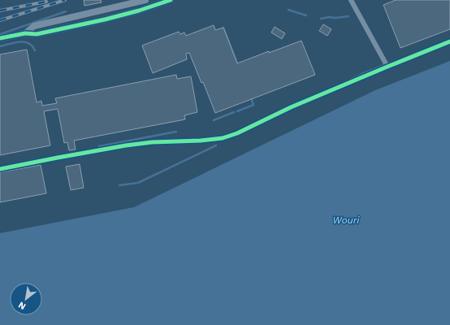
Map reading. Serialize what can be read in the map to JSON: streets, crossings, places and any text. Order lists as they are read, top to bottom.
{
  "water": ["Wouri"],
  "north": "bottom left"
}
